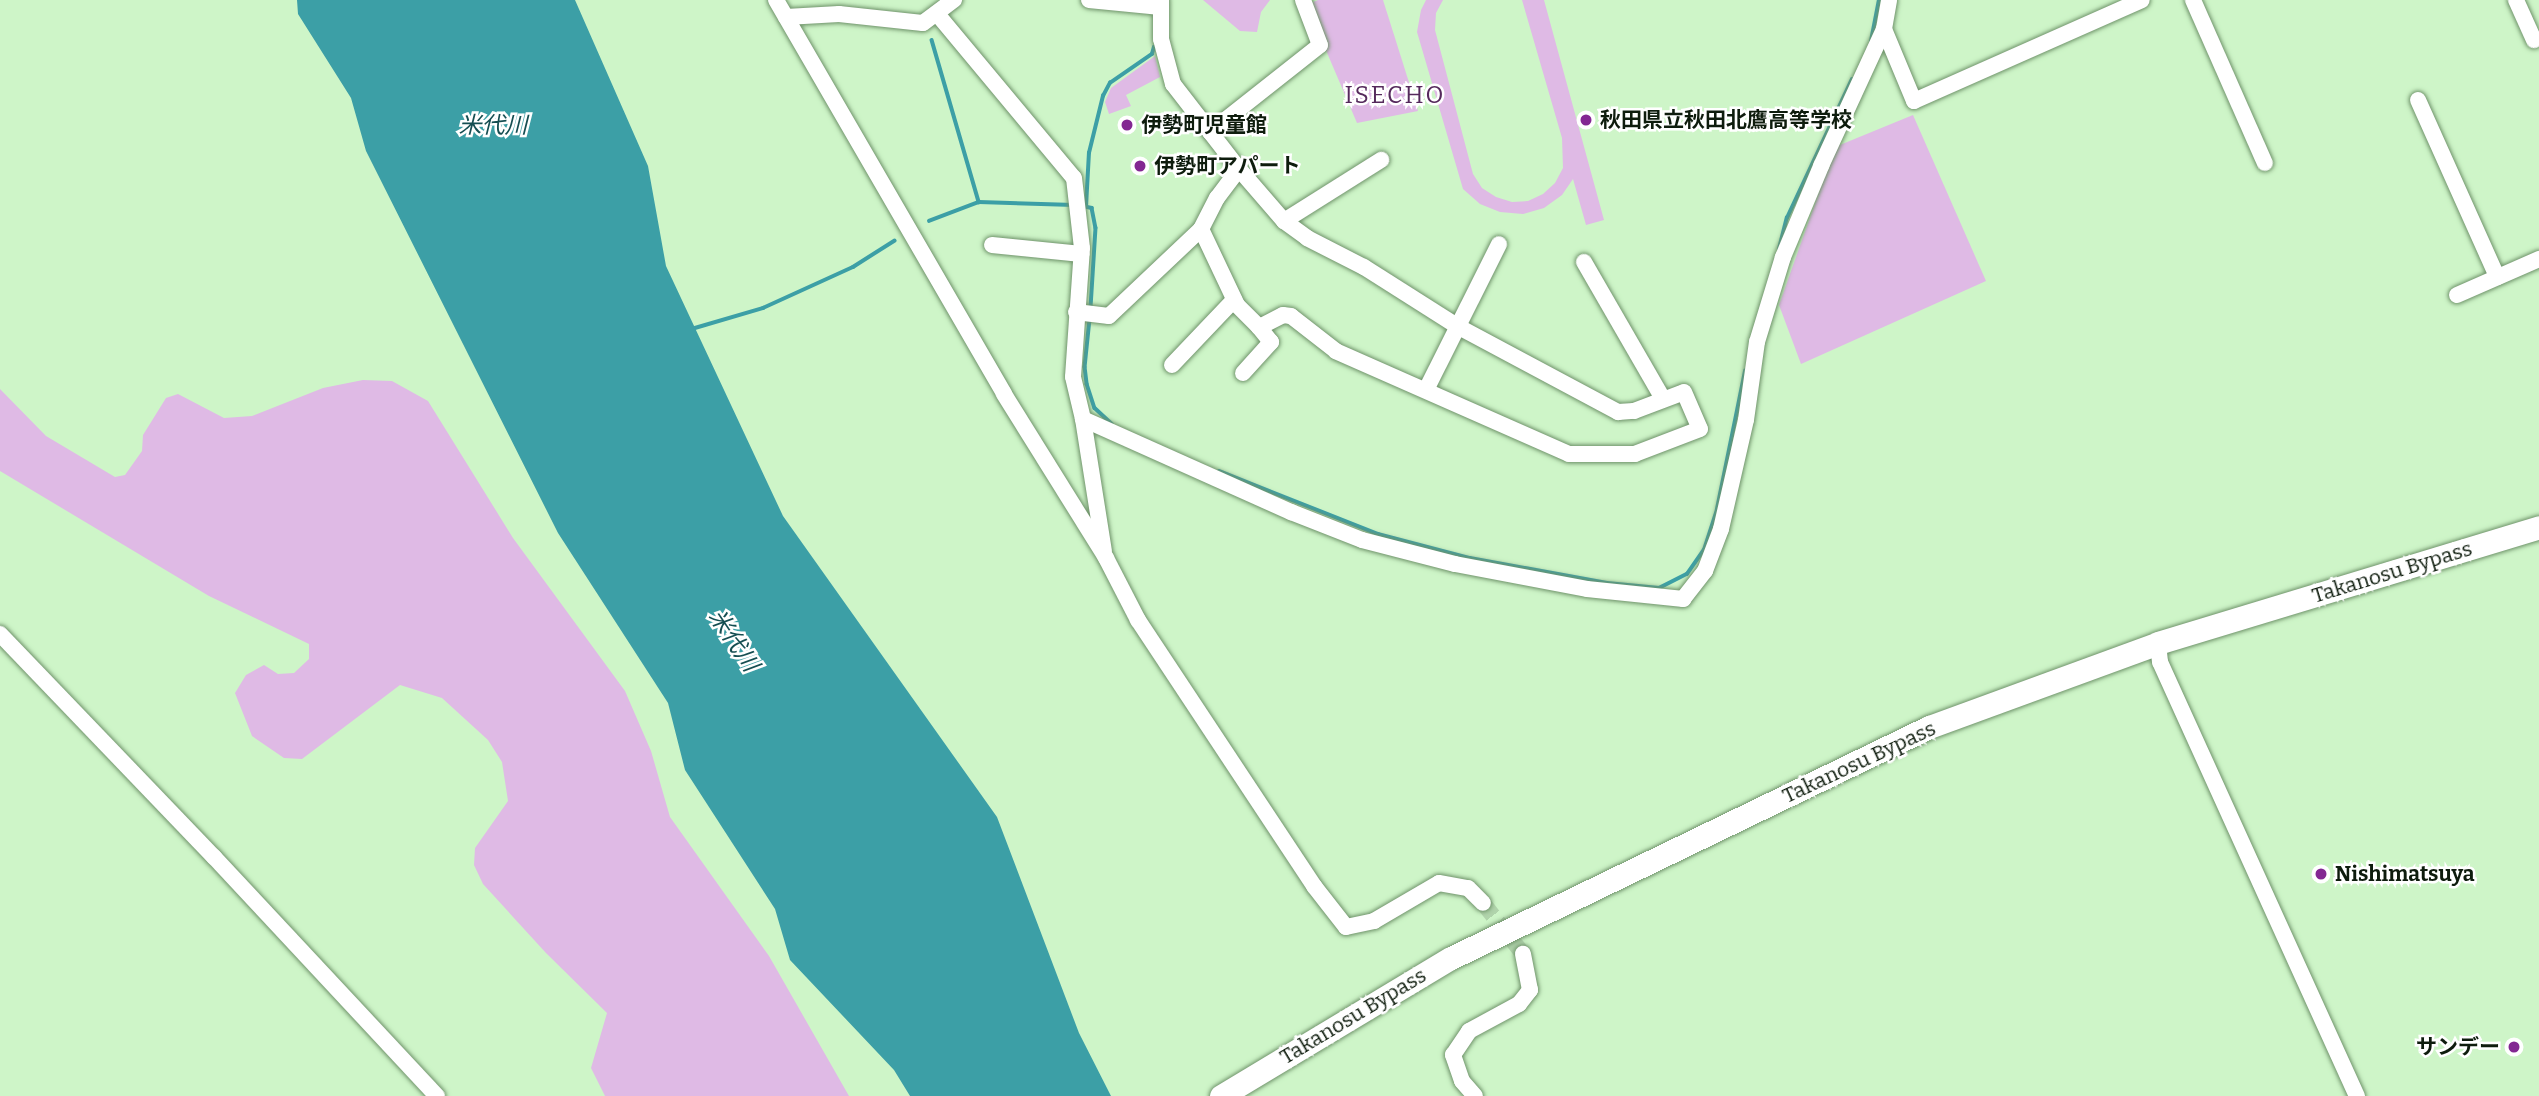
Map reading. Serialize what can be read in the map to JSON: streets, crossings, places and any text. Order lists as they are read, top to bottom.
{
  "streets": {
    "highway": ["Takanosu Bypass"]
  },
  "districts": ["ISECHO"],
  "water": ["米代川"],
  "places": [
    "秋田県立秋田北鷹高等学校",
    "伊勢町児童館",
    "伊勢町アパート",
    "Nishimatsuya",
    "サンデー"
  ]
}
